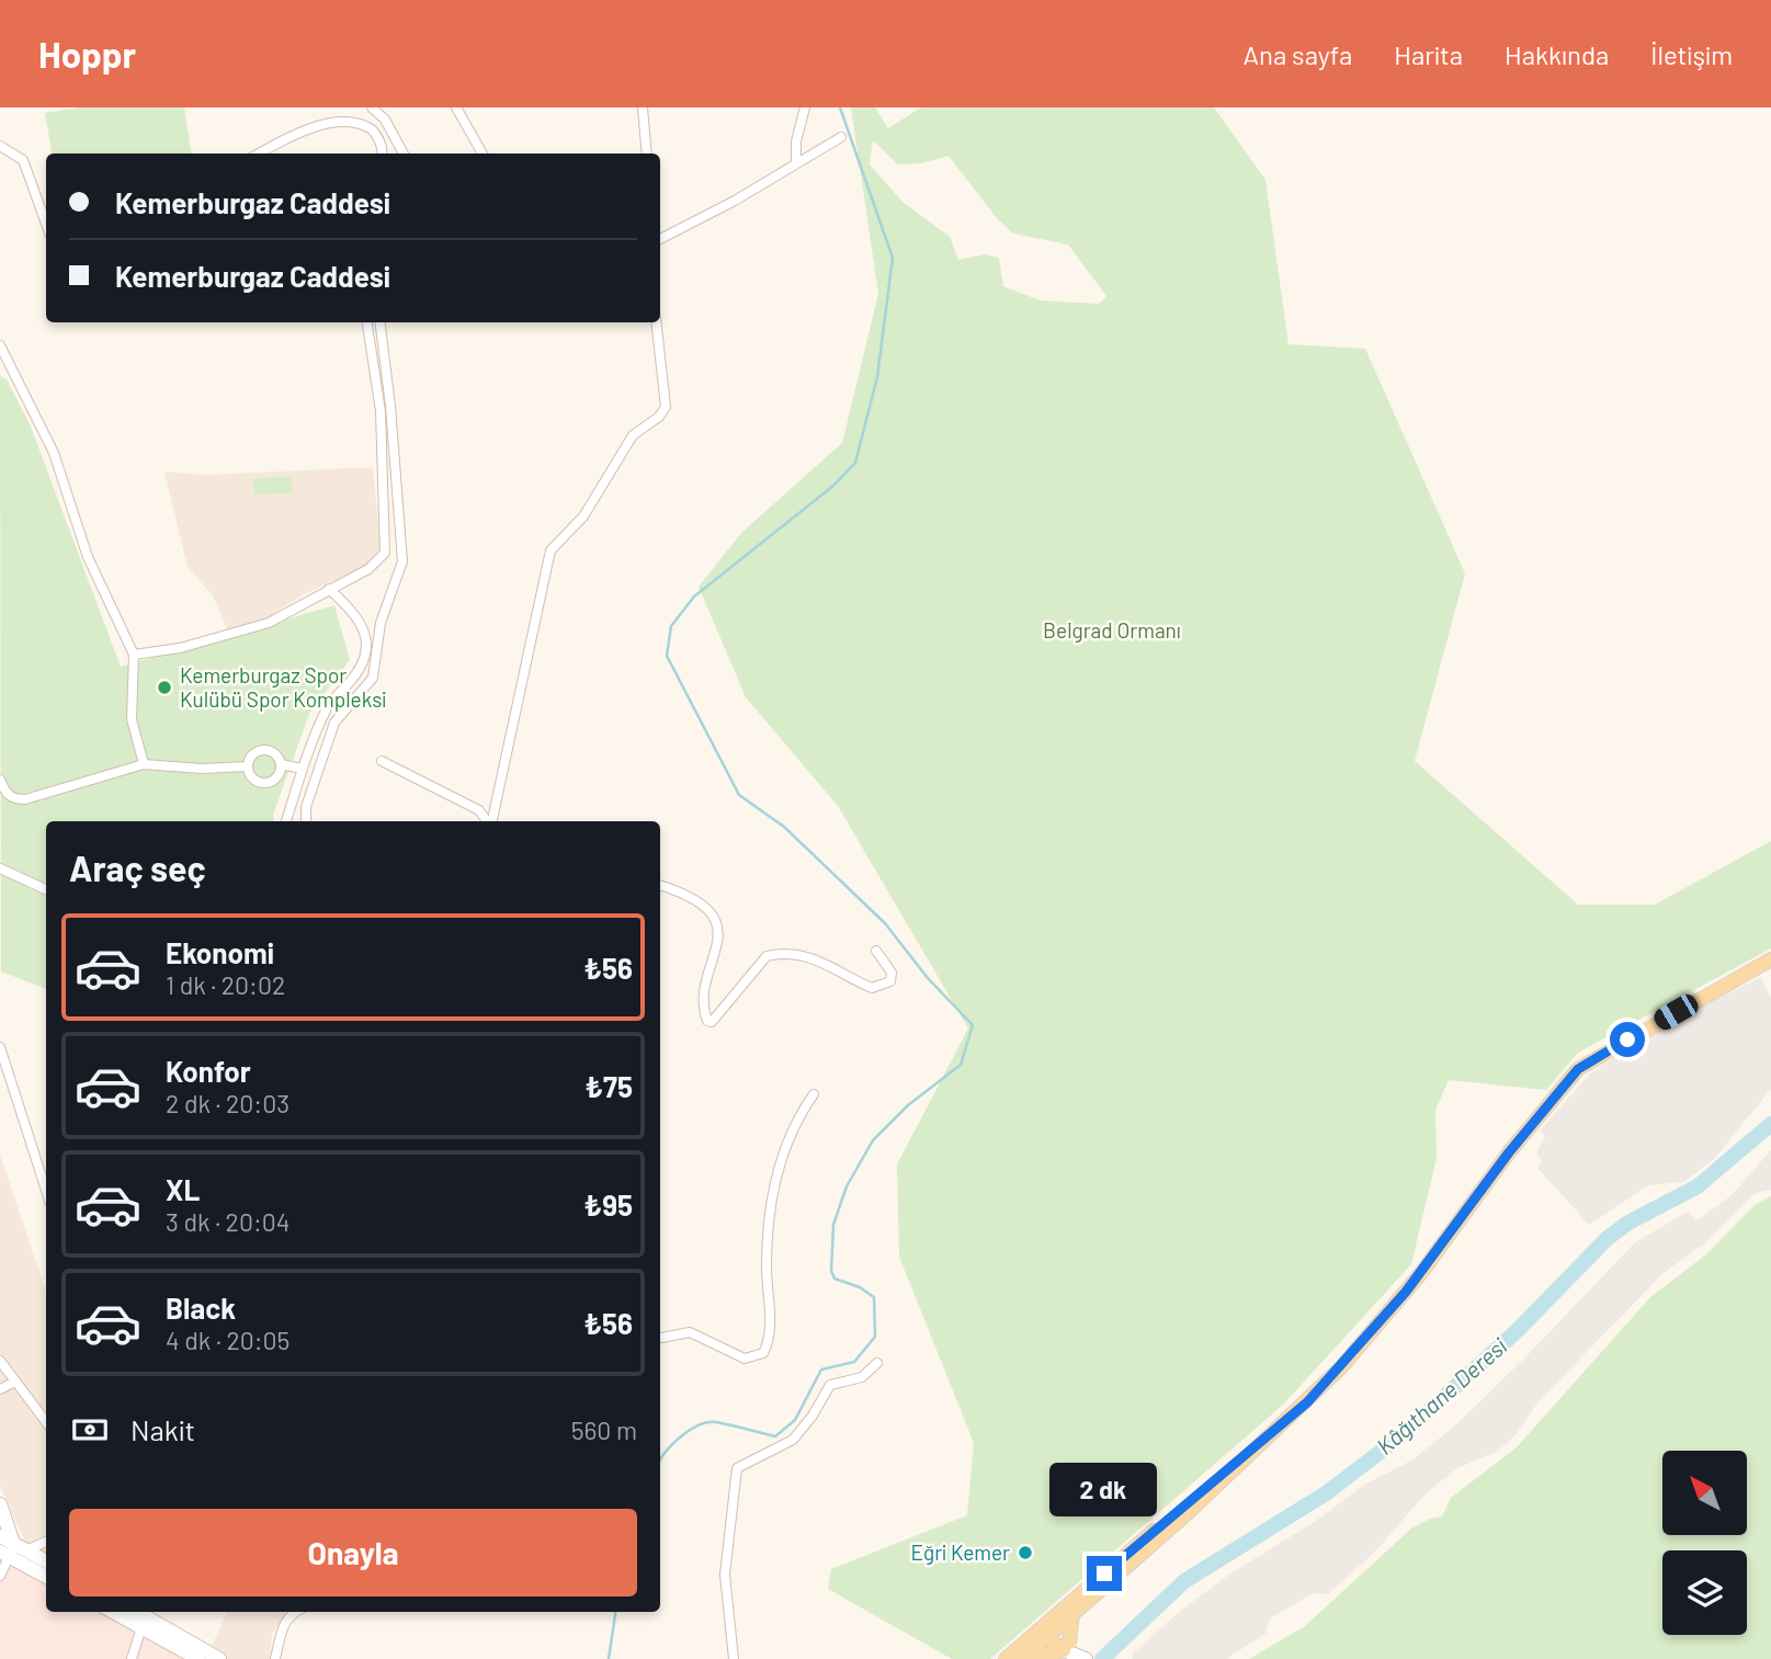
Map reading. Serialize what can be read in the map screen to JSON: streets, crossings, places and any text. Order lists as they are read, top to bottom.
{
  "water": ["Kâğıthane Deresi"],
  "parks": ["Belgrad Ormanı"],
  "places": ["Kemerburgaz Spor Kulübü Spor Kompleksi", "Eğri Kemer"],
  "north": "top left",
  "page": {
    "header": "Hoppr",
    "nav": [
      "Ana sayfa",
      "Harita",
      "Hakkında",
      "İletişim"
    ],
    "banner": ["Kemerburgaz Caddesi", "Kemerburgaz Caddesi"],
    "heading": "Araç seç",
    "list": [
      {
        "name": "Ekonomi",
        "note": "1 dk · 20:02",
        "value": "₺56"
      },
      {
        "name": "Konfor",
        "note": "2 dk · 20:03",
        "value": "₺75"
      },
      {
        "name": "XL",
        "note": "3 dk · 20:04",
        "value": "₺95"
      },
      {
        "name": "Black",
        "note": "4 dk · 20:05",
        "value": "₺56"
      }
    ],
    "pay": ["Nakit", "560 m"],
    "bubble": "2 dk",
    "buttons": "Onayla"
  }
}
